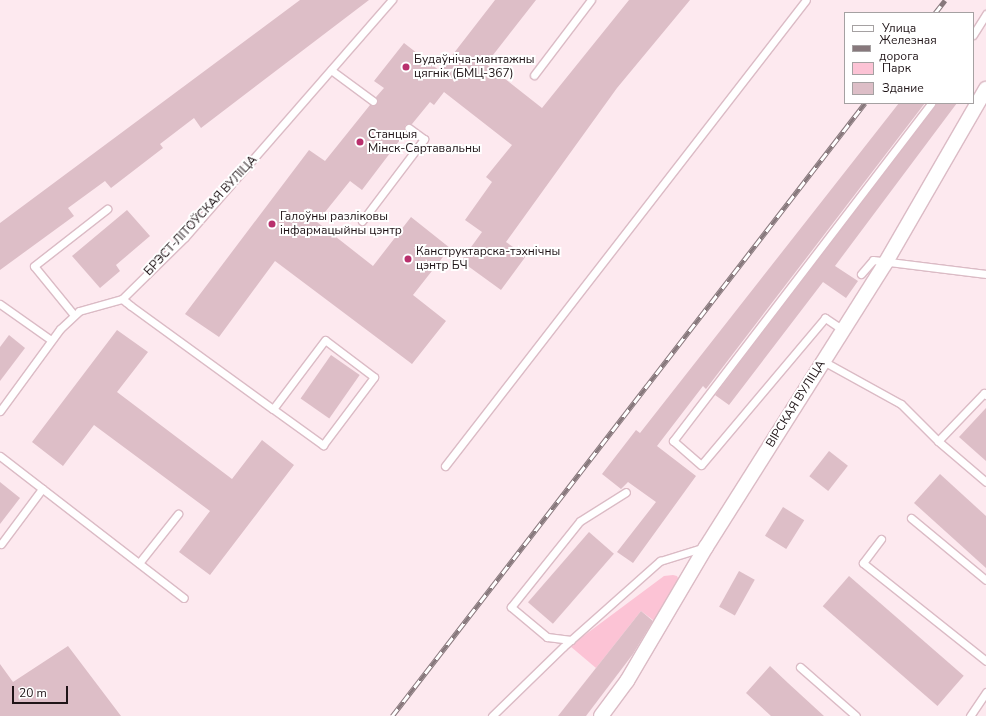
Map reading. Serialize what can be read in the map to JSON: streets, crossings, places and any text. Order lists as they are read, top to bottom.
{
  "streets": {
    "street": ["ВІРСКАЯ ВУЛІЦА"],
    "lane": ["БРЭСТ-ЛІТОЎСКАЯ ВУЛІЦА"]
  },
  "places": [
    "Будаўніча-мантажны цягнік (БМЦ-367)",
    "Станцыя Мінск-Сартавальны",
    "Галоўны разліковы інфармацыйны цэнтр",
    "Канструктарска-тэхнічны цэнтр БЧ"
  ],
  "legend": [
    "Улица",
    "Железная дорога",
    "Парк",
    "Здание"
  ],
  "scale_bar": "20 m"
}
